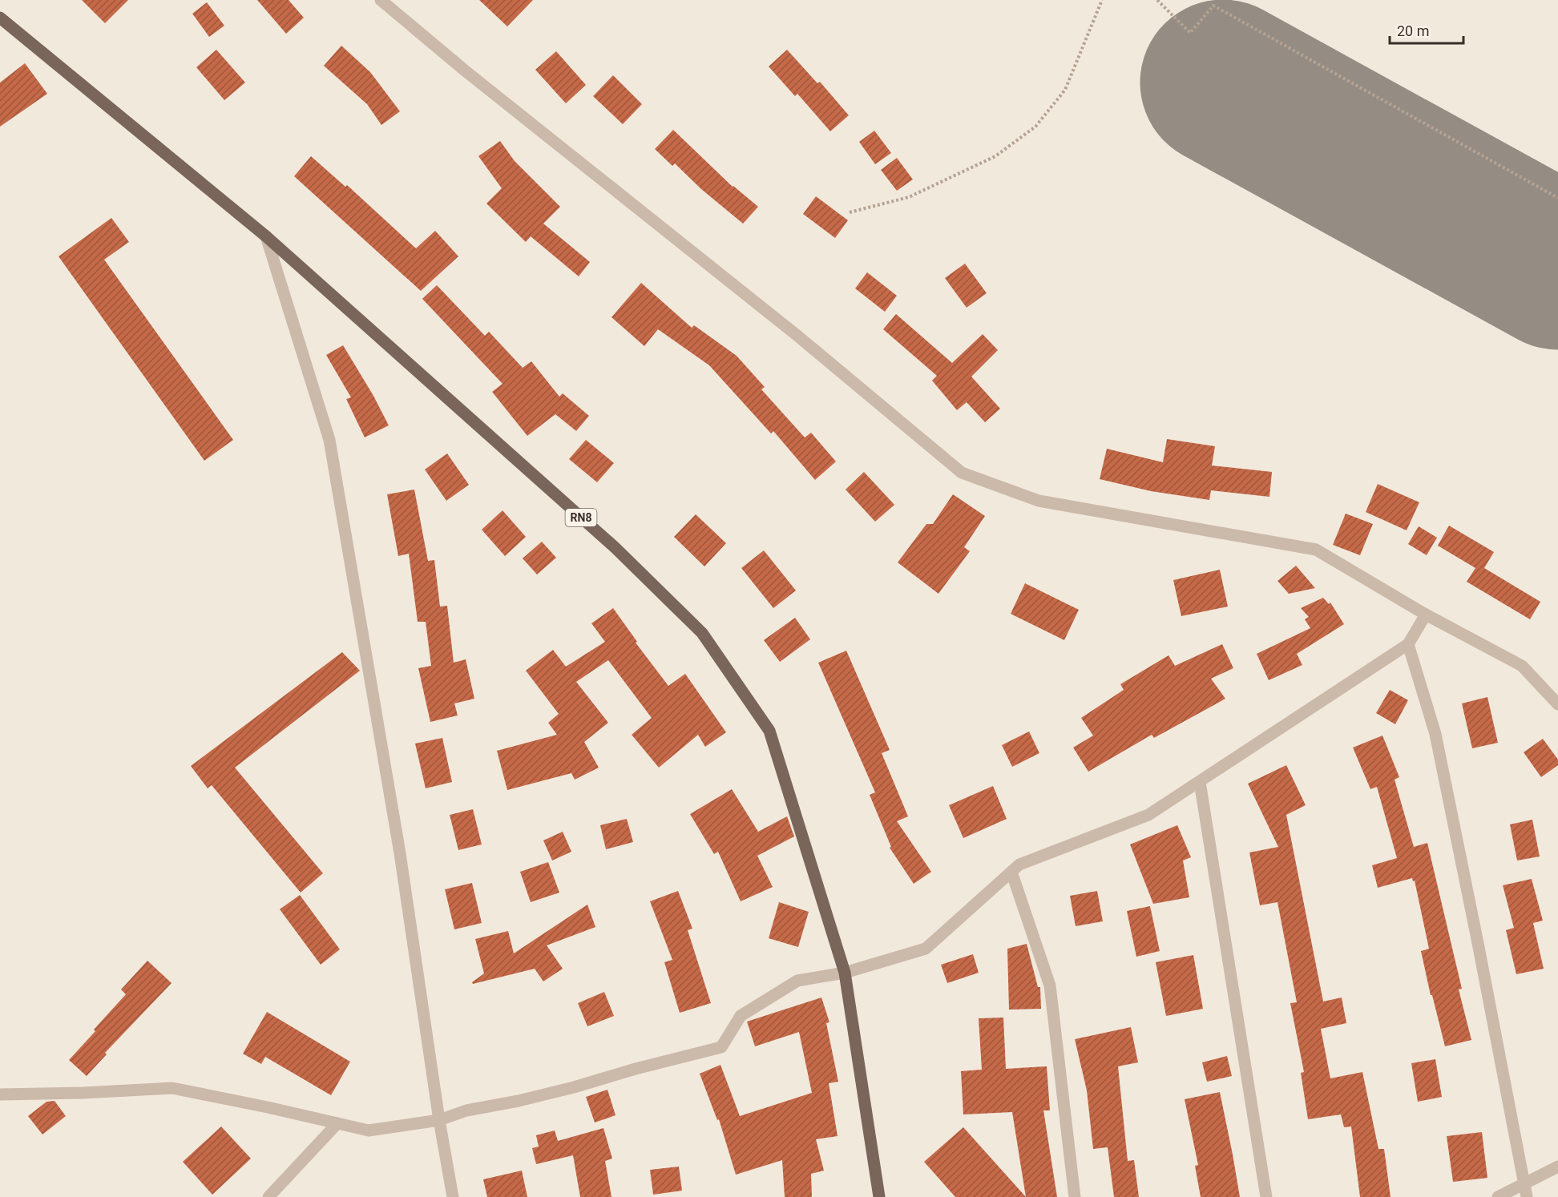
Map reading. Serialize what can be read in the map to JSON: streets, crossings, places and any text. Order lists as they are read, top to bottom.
{
  "streets": {
    "main road": ["RN8"]
  },
  "scale_bar": "20 m"
}
